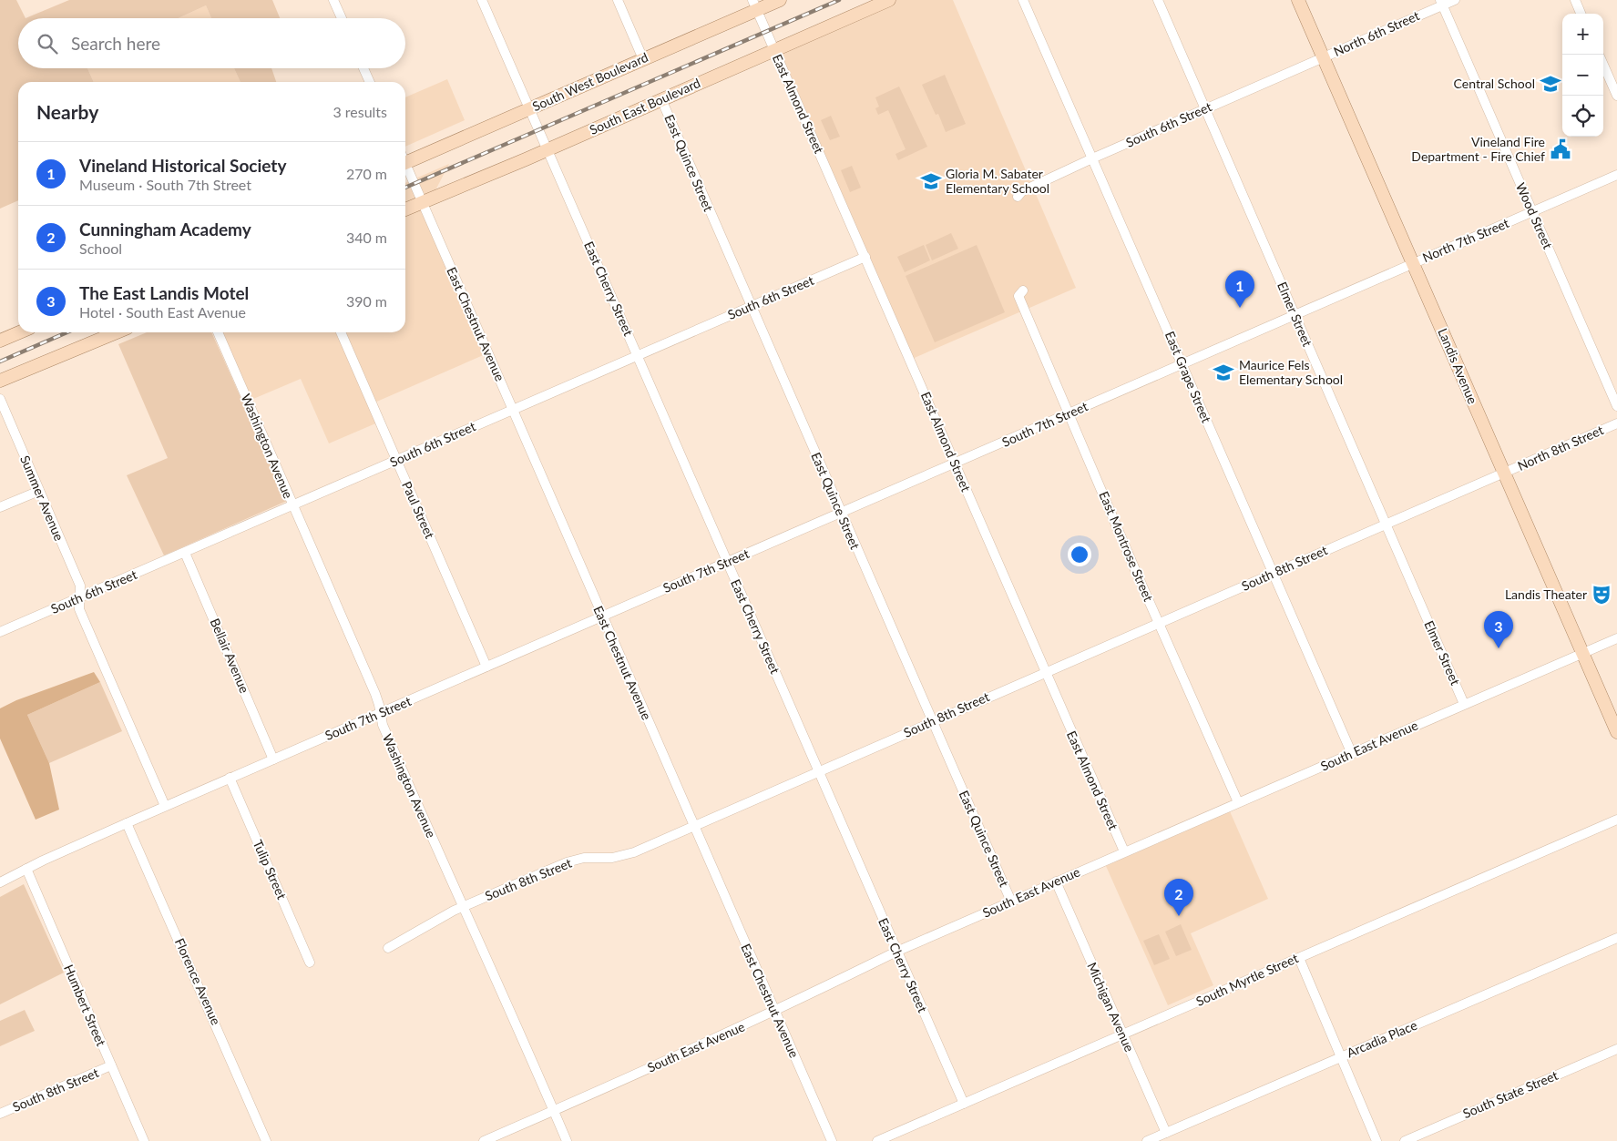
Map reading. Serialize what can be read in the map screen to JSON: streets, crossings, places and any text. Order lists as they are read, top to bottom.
{
  "streets": {
    "main road": ["South West Boulevard", "South East Boulevard", "Landis Avenue"],
    "street": [
      "North 6th Street",
      "East Almond Street",
      "South 6th Street",
      "East Quince Street",
      "Wood Street",
      "North 7th Street",
      "East Cherry Street",
      "Elmer Street",
      "East Chestnut Avenue",
      "East Grape Street",
      "South 7th Street",
      "Washington Avenue",
      "North 8th Street",
      "Summer Avenue",
      "Paul Street",
      "East Montrose Street",
      "South 8th Street",
      "Bellair Avenue",
      "South East Avenue",
      "Tulip Street",
      "South Myrtle Street",
      "Florence Avenue",
      "Humbert Street",
      "Michigan Avenue",
      "Arcadia Place",
      "South State Street"
    ]
  },
  "crossings": [
    ["North 6th Street", "South 6th Street"],
    ["North 6th Street", "Wood Street"],
    ["North 6th Street", "Landis Avenue"],
    ["South West Boulevard", "East Almond Street"],
    ["South West Boulevard", "East Cherry Street"],
    ["East Almond Street", "South East Boulevard"],
    ["East Almond Street", "South 6th Street"],
    ["East Almond Street", "South 7th Street"],
    ["East Almond Street", "South 8th Street"],
    ["East Almond Street", "South East Avenue"],
    ["South East Boulevard", "East Quince Street"],
    ["South East Boulevard", "East Cherry Street"],
    ["South East Boulevard", "East Chestnut Avenue"],
    ["South 6th Street", "East Quince Street"],
    ["South 6th Street", "East Cherry Street"],
    ["South 6th Street", "Elmer Street"],
    ["South 6th Street", "East Chestnut Avenue"],
    ["South 6th Street", "Landis Avenue"],
    ["South 6th Street", "East Grape Street"],
    ["South 6th Street", "Washington Avenue"],
    ["South 6th Street", "Summer Avenue"],
    ["South 6th Street", "Paul Street"],
    ["South 6th Street", "Bellair Avenue"],
    ["East Quince Street", "South 7th Street"],
    ["East Quince Street", "South 8th Street"],
    ["East Quince Street", "South East Avenue"],
    ["Wood Street", "North 7th Street"],
    ["North 7th Street", "Landis Avenue"],
    ["North 7th Street", "South 7th Street"],
    ["East Cherry Street", "South 7th Street"],
    ["East Cherry Street", "South 8th Street"],
    ["East Cherry Street", "South East Avenue"],
    ["East Cherry Street", "South Myrtle Street"],
    ["Elmer Street", "South 7th Street"],
    ["Elmer Street", "South 8th Street"],
    ["Elmer Street", "South East Avenue"],
    ["East Chestnut Avenue", "South 7th Street"],
    ["East Chestnut Avenue", "South 8th Street"],
    ["East Chestnut Avenue", "South East Avenue"],
    ["Landis Avenue", "South 7th Street"],
    ["Landis Avenue", "North 8th Street"],
    ["Landis Avenue", "South 8th Street"],
    ["Landis Avenue", "South East Avenue"],
    ["East Grape Street", "South 7th Street"],
    ["East Grape Street", "South 8th Street"],
    ["East Grape Street", "South East Avenue"],
    ["South 7th Street", "Washington Avenue"],
    ["South 7th Street", "Paul Street"],
    ["South 7th Street", "East Montrose Street"],
    ["South 7th Street", "Bellair Avenue"],
    ["South 7th Street", "Tulip Street"],
    ["South 7th Street", "Florence Avenue"],
    ["South 7th Street", "Humbert Street"],
    ["Washington Avenue", "South 8th Street"],
    ["Washington Avenue", "South East Avenue"],
    ["North 8th Street", "South 8th Street"],
    ["East Montrose Street", "South 8th Street"],
    ["East Montrose Street", "South East Avenue"],
    ["South 8th Street", "Humbert Street"],
    ["South East Avenue", "Michigan Avenue"],
    ["South Myrtle Street", "Michigan Avenue"],
    ["Michigan Avenue", "Arcadia Place"]
  ],
  "places": {
    "school or university": ["Central School", "Gloria M. Sabater Elementary School", "Maurice Fels Elementary School"],
    "public building": ["Vineland Fire Department - Fire Chief"],
    "theatre": ["Landis Theater"]
  },
  "page": {
    "map_buttons": ["+", "−"],
    "search": "Search here",
    "heading": ["Nearby", "3 results"],
    "list": [
      {
        "mark": "1",
        "name": "Vineland Historical Society",
        "note": "Museum · South 7th Street",
        "value": "270 m"
      },
      {
        "mark": "2",
        "name": "Cunningham Academy",
        "note": "School",
        "value": "340 m"
      },
      {
        "mark": "3",
        "name": "The East Landis Motel",
        "note": "Hotel · South East Avenue",
        "value": "390 m"
      }
    ],
    "pins": ["1", "3", "2"]
  }
}
